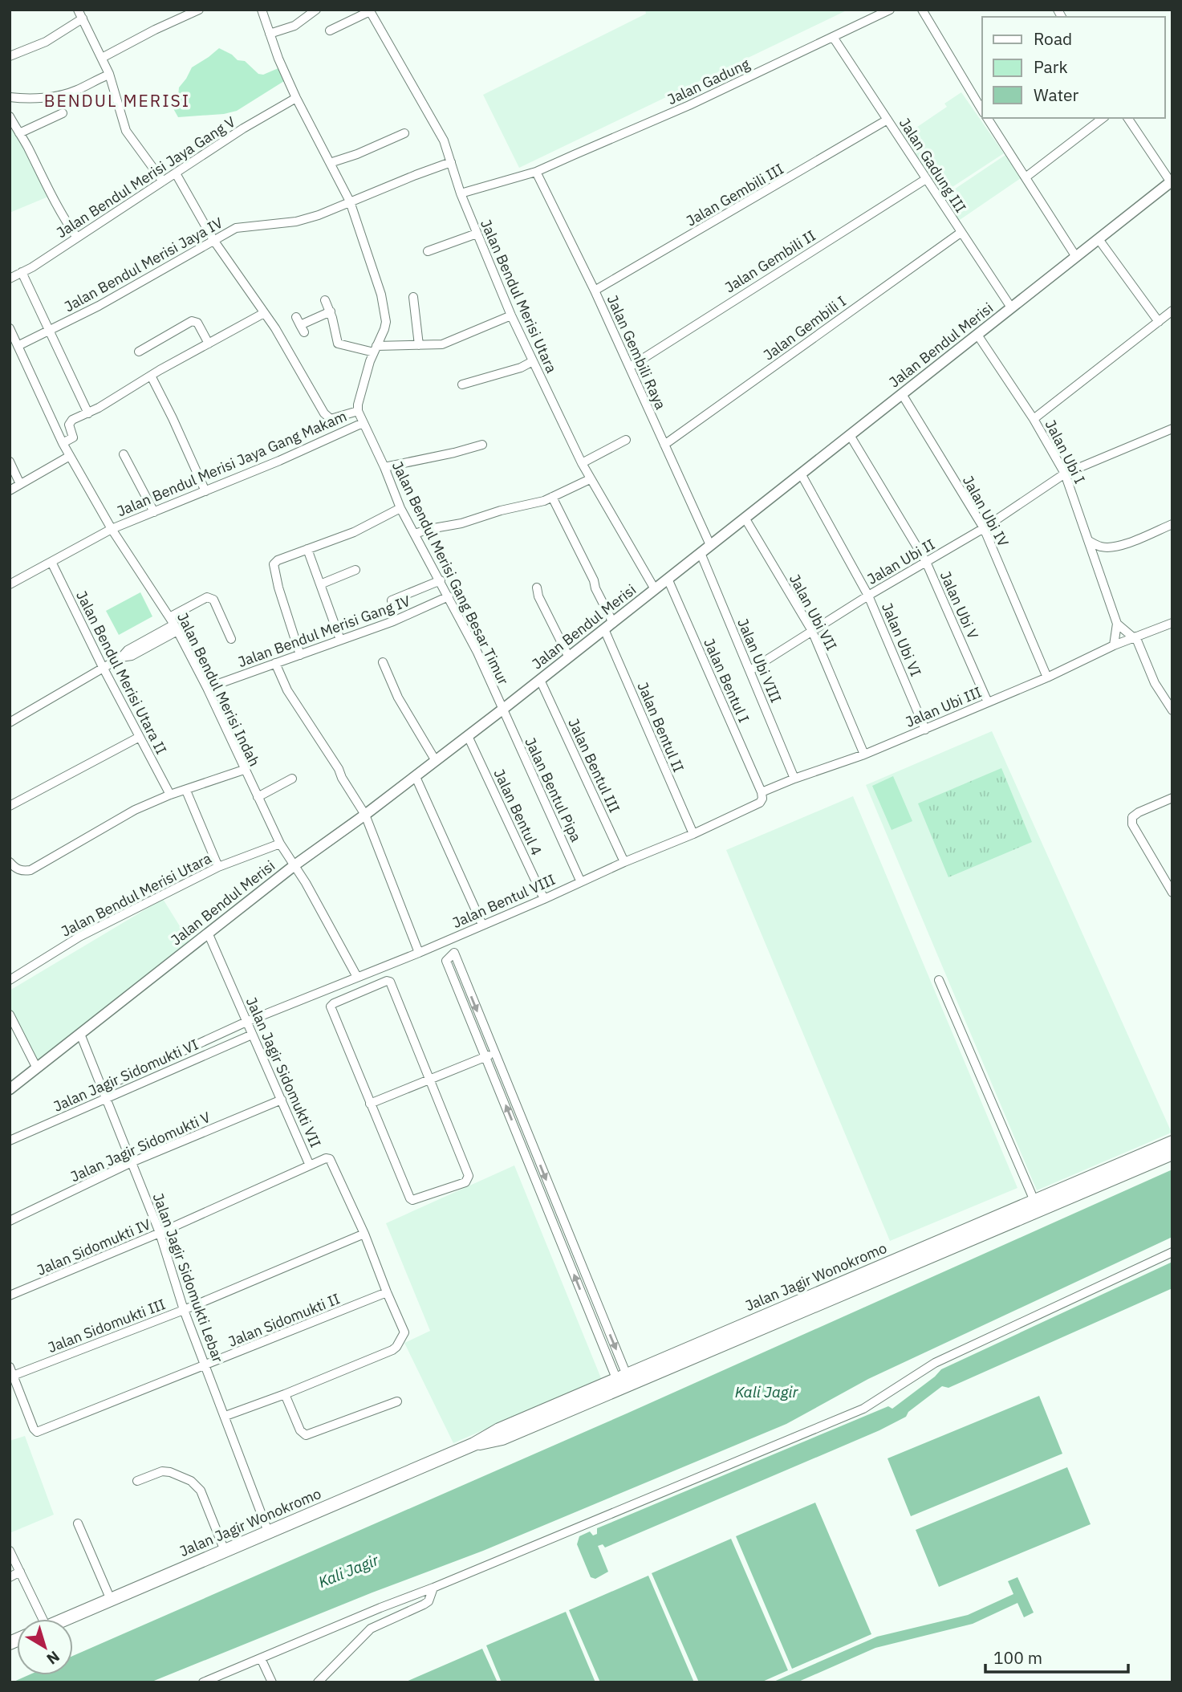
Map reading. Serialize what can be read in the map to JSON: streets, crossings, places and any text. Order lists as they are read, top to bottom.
{
  "streets": {
    "main road": ["Jalan Jagir Wonokromo"],
    "street": [
      "Jalan Gadung",
      "Jalan Gadung III",
      "Jalan Bendul Merisi Jaya Gang V",
      "Jalan Gembili III",
      "Jalan Gembili II",
      "Jalan Bendul Merisi Jaya IV",
      "Jalan Bendul Merisi Utara",
      "Jalan Gembili I",
      "Jalan Bendul Merisi",
      "Jalan Gembili Raya",
      "Jalan Ubi I",
      "Jalan Bendul Merisi Jaya Gang Makam",
      "Jalan Ubi IV",
      "Jalan Ubi II",
      "Jalan Bendul Merisi Gang Besar Timur",
      "Jalan Ubi V",
      "Jalan Ubi VII",
      "Jalan Bendul Merisi Gang IV",
      "Jalan Ubi VI",
      "Jalan Ubi VIII",
      "Jalan Bendul Merisi Utara II",
      "Jalan Bentul I",
      "Jalan Bendul Merisi Indah",
      "Jalan Ubi III",
      "Jalan Bentul II",
      "Jalan Bentul III",
      "Jalan Bentul Pipa",
      "Jalan Bentul 4",
      "Jalan Bentul VIII",
      "Jalan Jagir Sidomukti VII",
      "Jalan Jagir Sidomukti VI",
      "Jalan Jagir Sidomukti V",
      "Jalan Sidomukti IV",
      "Jalan Jagir Sidomukti Lebar",
      "Jalan Sidomukti II",
      "Jalan Sidomukti III"
    ]
  },
  "crossings": [
    ["Jalan Gadung", "Jalan Gadung III"],
    ["Jalan Gadung", "Jalan Bendul Merisi Utara"],
    ["Jalan Gadung", "Jalan Gembili Raya"],
    ["Jalan Gadung III", "Jalan Gembili III"],
    ["Jalan Gadung III", "Jalan Gembili II"],
    ["Jalan Gadung III", "Jalan Gembili I"],
    ["Jalan Gadung III", "Jalan Bendul Merisi"],
    ["Jalan Gembili III", "Jalan Gembili Raya"],
    ["Jalan Gembili II", "Jalan Gembili Raya"],
    ["Jalan Bendul Merisi Jaya IV", "Jalan Bendul Merisi Utara"],
    ["Jalan Bendul Merisi Jaya IV", "Jalan Bendul Merisi Indah"],
    ["Jalan Bendul Merisi Utara", "Jalan Bendul Merisi"],
    ["Jalan Bendul Merisi Utara", "Jalan Bendul Merisi Indah"],
    ["Jalan Gembili I", "Jalan Gembili Raya"],
    ["Jalan Bendul Merisi", "Jalan Gembili Raya"],
    ["Jalan Bendul Merisi", "Jalan Ubi I"],
    ["Jalan Bendul Merisi", "Jalan Ubi IV"],
    ["Jalan Bendul Merisi", "Jalan Bendul Merisi Gang Besar Timur"],
    ["Jalan Bendul Merisi", "Jalan Ubi V"],
    ["Jalan Bendul Merisi", "Jalan Ubi VII"],
    ["Jalan Bendul Merisi", "Jalan Ubi VI"],
    ["Jalan Bendul Merisi", "Jalan Ubi VIII"],
    ["Jalan Bendul Merisi", "Jalan Bentul I"],
    ["Jalan Bendul Merisi", "Jalan Bendul Merisi Indah"],
    ["Jalan Bendul Merisi", "Jalan Bentul II"],
    ["Jalan Bendul Merisi", "Jalan Bentul III"],
    ["Jalan Bendul Merisi", "Jalan Bentul Pipa"],
    ["Jalan Bendul Merisi", "Jalan Bentul 4"],
    ["Jalan Bendul Merisi", "Jalan Jagir Sidomukti VII"],
    ["Jalan Bendul Merisi", "Jalan Jagir Sidomukti Lebar"],
    ["Jalan Ubi I", "Jalan Ubi II"],
    ["Jalan Ubi I", "Jalan Ubi III"],
    ["Jalan Bendul Merisi Jaya Gang Makam", "Jalan Bendul Merisi Gang Besar Timur"],
    ["Jalan Bendul Merisi Jaya Gang Makam", "Jalan Bendul Merisi Utara II"],
    ["Jalan Bendul Merisi Jaya Gang Makam", "Jalan Bendul Merisi Indah"],
    ["Jalan Ubi IV", "Jalan Ubi II"],
    ["Jalan Ubi IV", "Jalan Ubi III"],
    ["Jalan Ubi II", "Jalan Ubi V"],
    ["Jalan Ubi II", "Jalan Ubi VII"],
    ["Jalan Ubi II", "Jalan Ubi VI"],
    ["Jalan Ubi II", "Jalan Ubi VIII"],
    ["Jalan Bendul Merisi Gang Besar Timur", "Jalan Bendul Merisi Gang IV"],
    ["Jalan Bendul Merisi Gang Besar Timur", "Jalan Bentul Pipa"],
    ["Jalan Ubi V", "Jalan Ubi III"],
    ["Jalan Ubi VII", "Jalan Ubi III"],
    ["Jalan Bendul Merisi Gang IV", "Jalan Bendul Merisi Indah"],
    ["Jalan Ubi VI", "Jalan Ubi III"],
    ["Jalan Ubi VIII", "Jalan Ubi III"],
    ["Jalan Bentul I", "Jalan Ubi III"],
    ["Jalan Bentul I", "Jalan Bentul VIII"],
    ["Jalan Bendul Merisi Indah", "Jalan Bentul VIII"],
    ["Jalan Ubi III", "Jalan Bentul VIII"],
    ["Jalan Bentul II", "Jalan Bentul VIII"],
    ["Jalan Bentul III", "Jalan Bentul VIII"],
    ["Jalan Bentul Pipa", "Jalan Bentul VIII"],
    ["Jalan Bentul 4", "Jalan Bentul VIII"],
    ["Jalan Bentul VIII", "Jalan Jagir Sidomukti VII"],
    ["Jalan Bentul VIII", "Jalan Jagir Sidomukti VI"],
    ["Jalan Jagir Sidomukti VII", "Jalan Jagir Sidomukti VI"],
    ["Jalan Jagir Sidomukti VII", "Jalan Jagir Sidomukti V"],
    ["Jalan Jagir Sidomukti VII", "Jalan Sidomukti IV"],
    ["Jalan Jagir Sidomukti VII", "Jalan Sidomukti II"],
    ["Jalan Jagir Sidomukti VII", "Jalan Sidomukti III"],
    ["Jalan Jagir Sidomukti VI", "Jalan Jagir Sidomukti Lebar"],
    ["Jalan Jagir Sidomukti V", "Jalan Jagir Sidomukti Lebar"],
    ["Jalan Sidomukti IV", "Jalan Jagir Sidomukti Lebar"],
    ["Jalan Jagir Wonokromo", "Jalan Jagir Sidomukti Lebar"],
    ["Jalan Jagir Sidomukti Lebar", "Jalan Sidomukti II"],
    ["Jalan Jagir Sidomukti Lebar", "Jalan Sidomukti III"],
    ["Jalan Sidomukti II", "Jalan Sidomukti III"]
  ],
  "districts": ["BENDUL MERISI"],
  "water": ["Kali Jagir"],
  "legend": ["Road", "Park", "Water"],
  "scale_bar": "100 m",
  "north": "bottom right"
}
